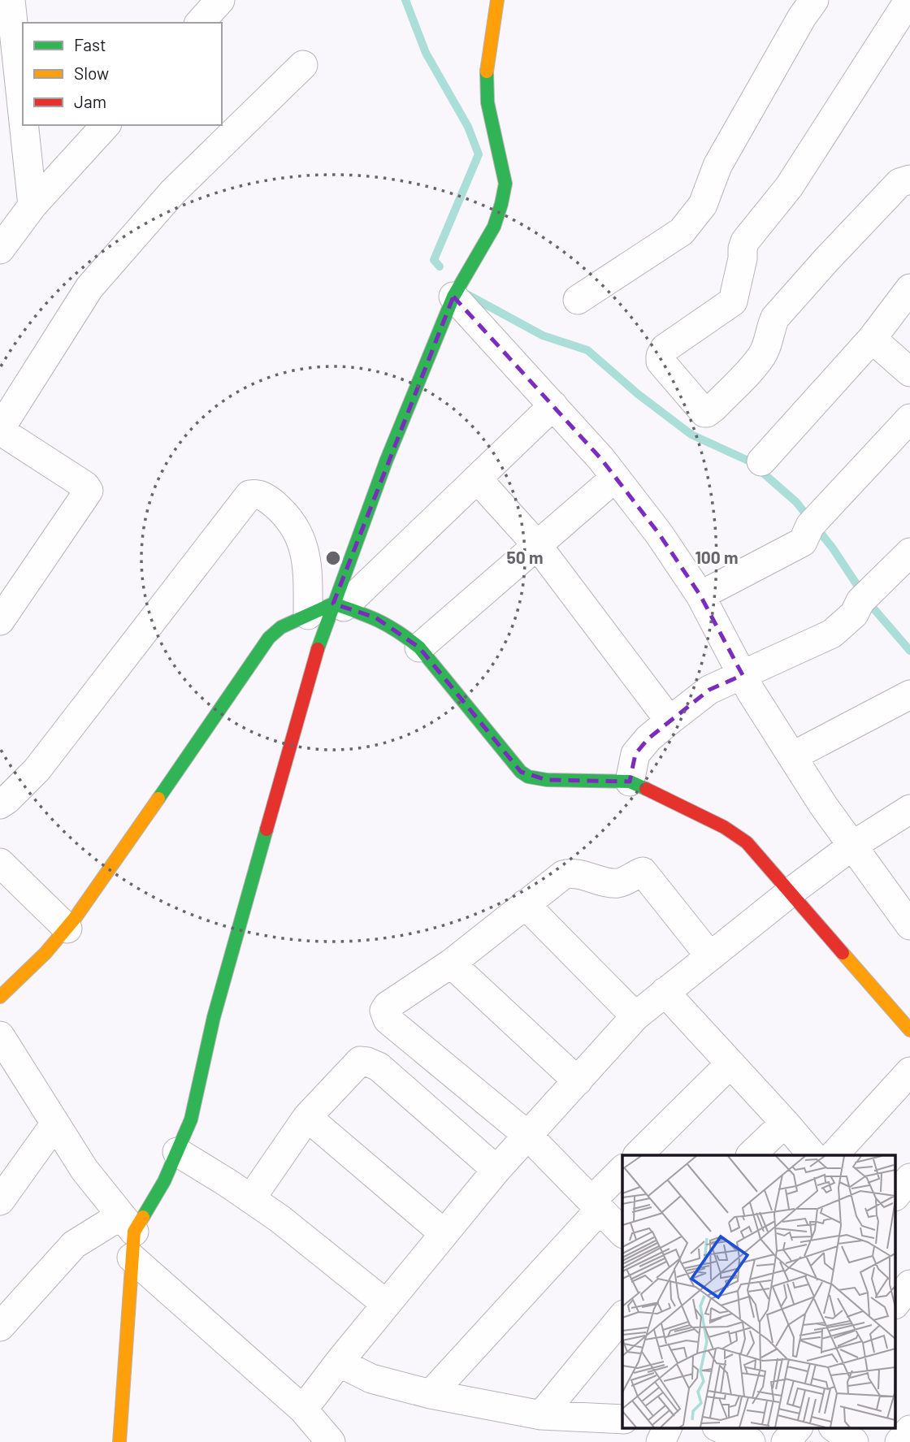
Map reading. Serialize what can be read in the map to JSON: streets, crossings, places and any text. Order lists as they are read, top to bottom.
{
  "legend": ["Fast", "Slow", "Jam"],
  "rings": ["50 m", "100 m"]
}
